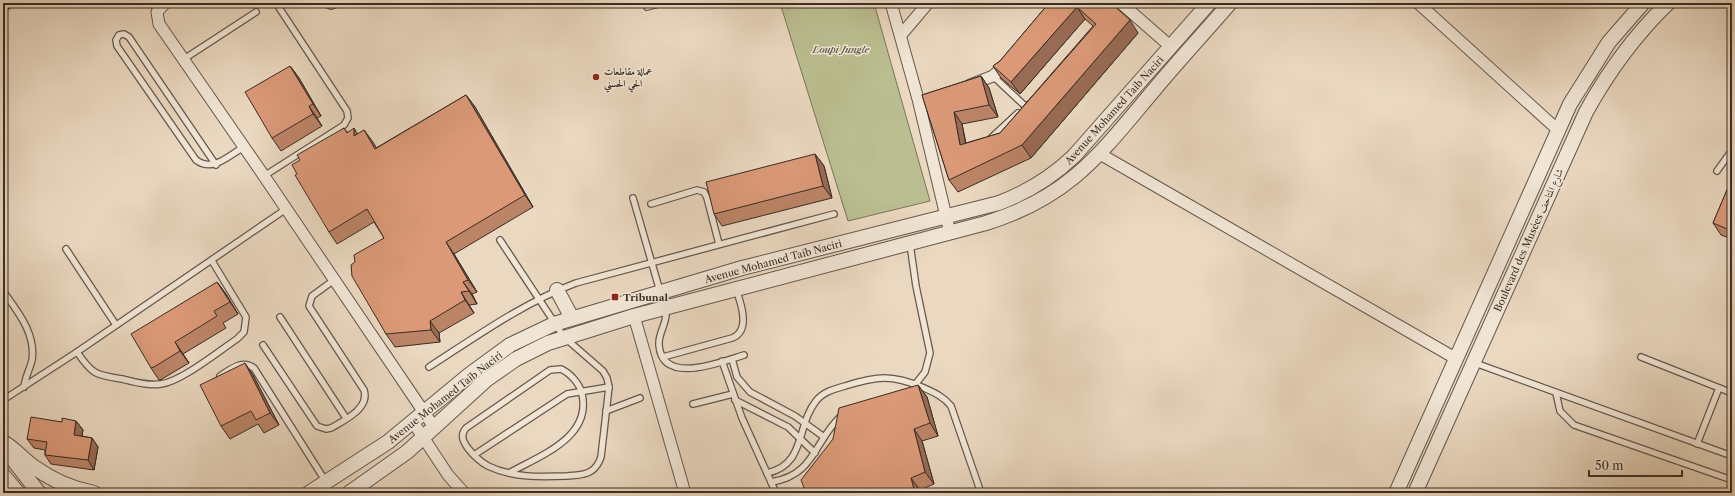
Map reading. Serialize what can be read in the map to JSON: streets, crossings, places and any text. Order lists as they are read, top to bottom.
{
  "streets": {
    "street": ["Avenue Mohamed Taib Naciri", "Boulevard des Musées شارع المتاحف"]
  },
  "parks": ["Loupi Jungle"],
  "places": {
    "other": ["عمالة مقاطعات الحي الحسني"],
    "transit": ["Tribunal"]
  },
  "scale_bar": "50 m"
}
